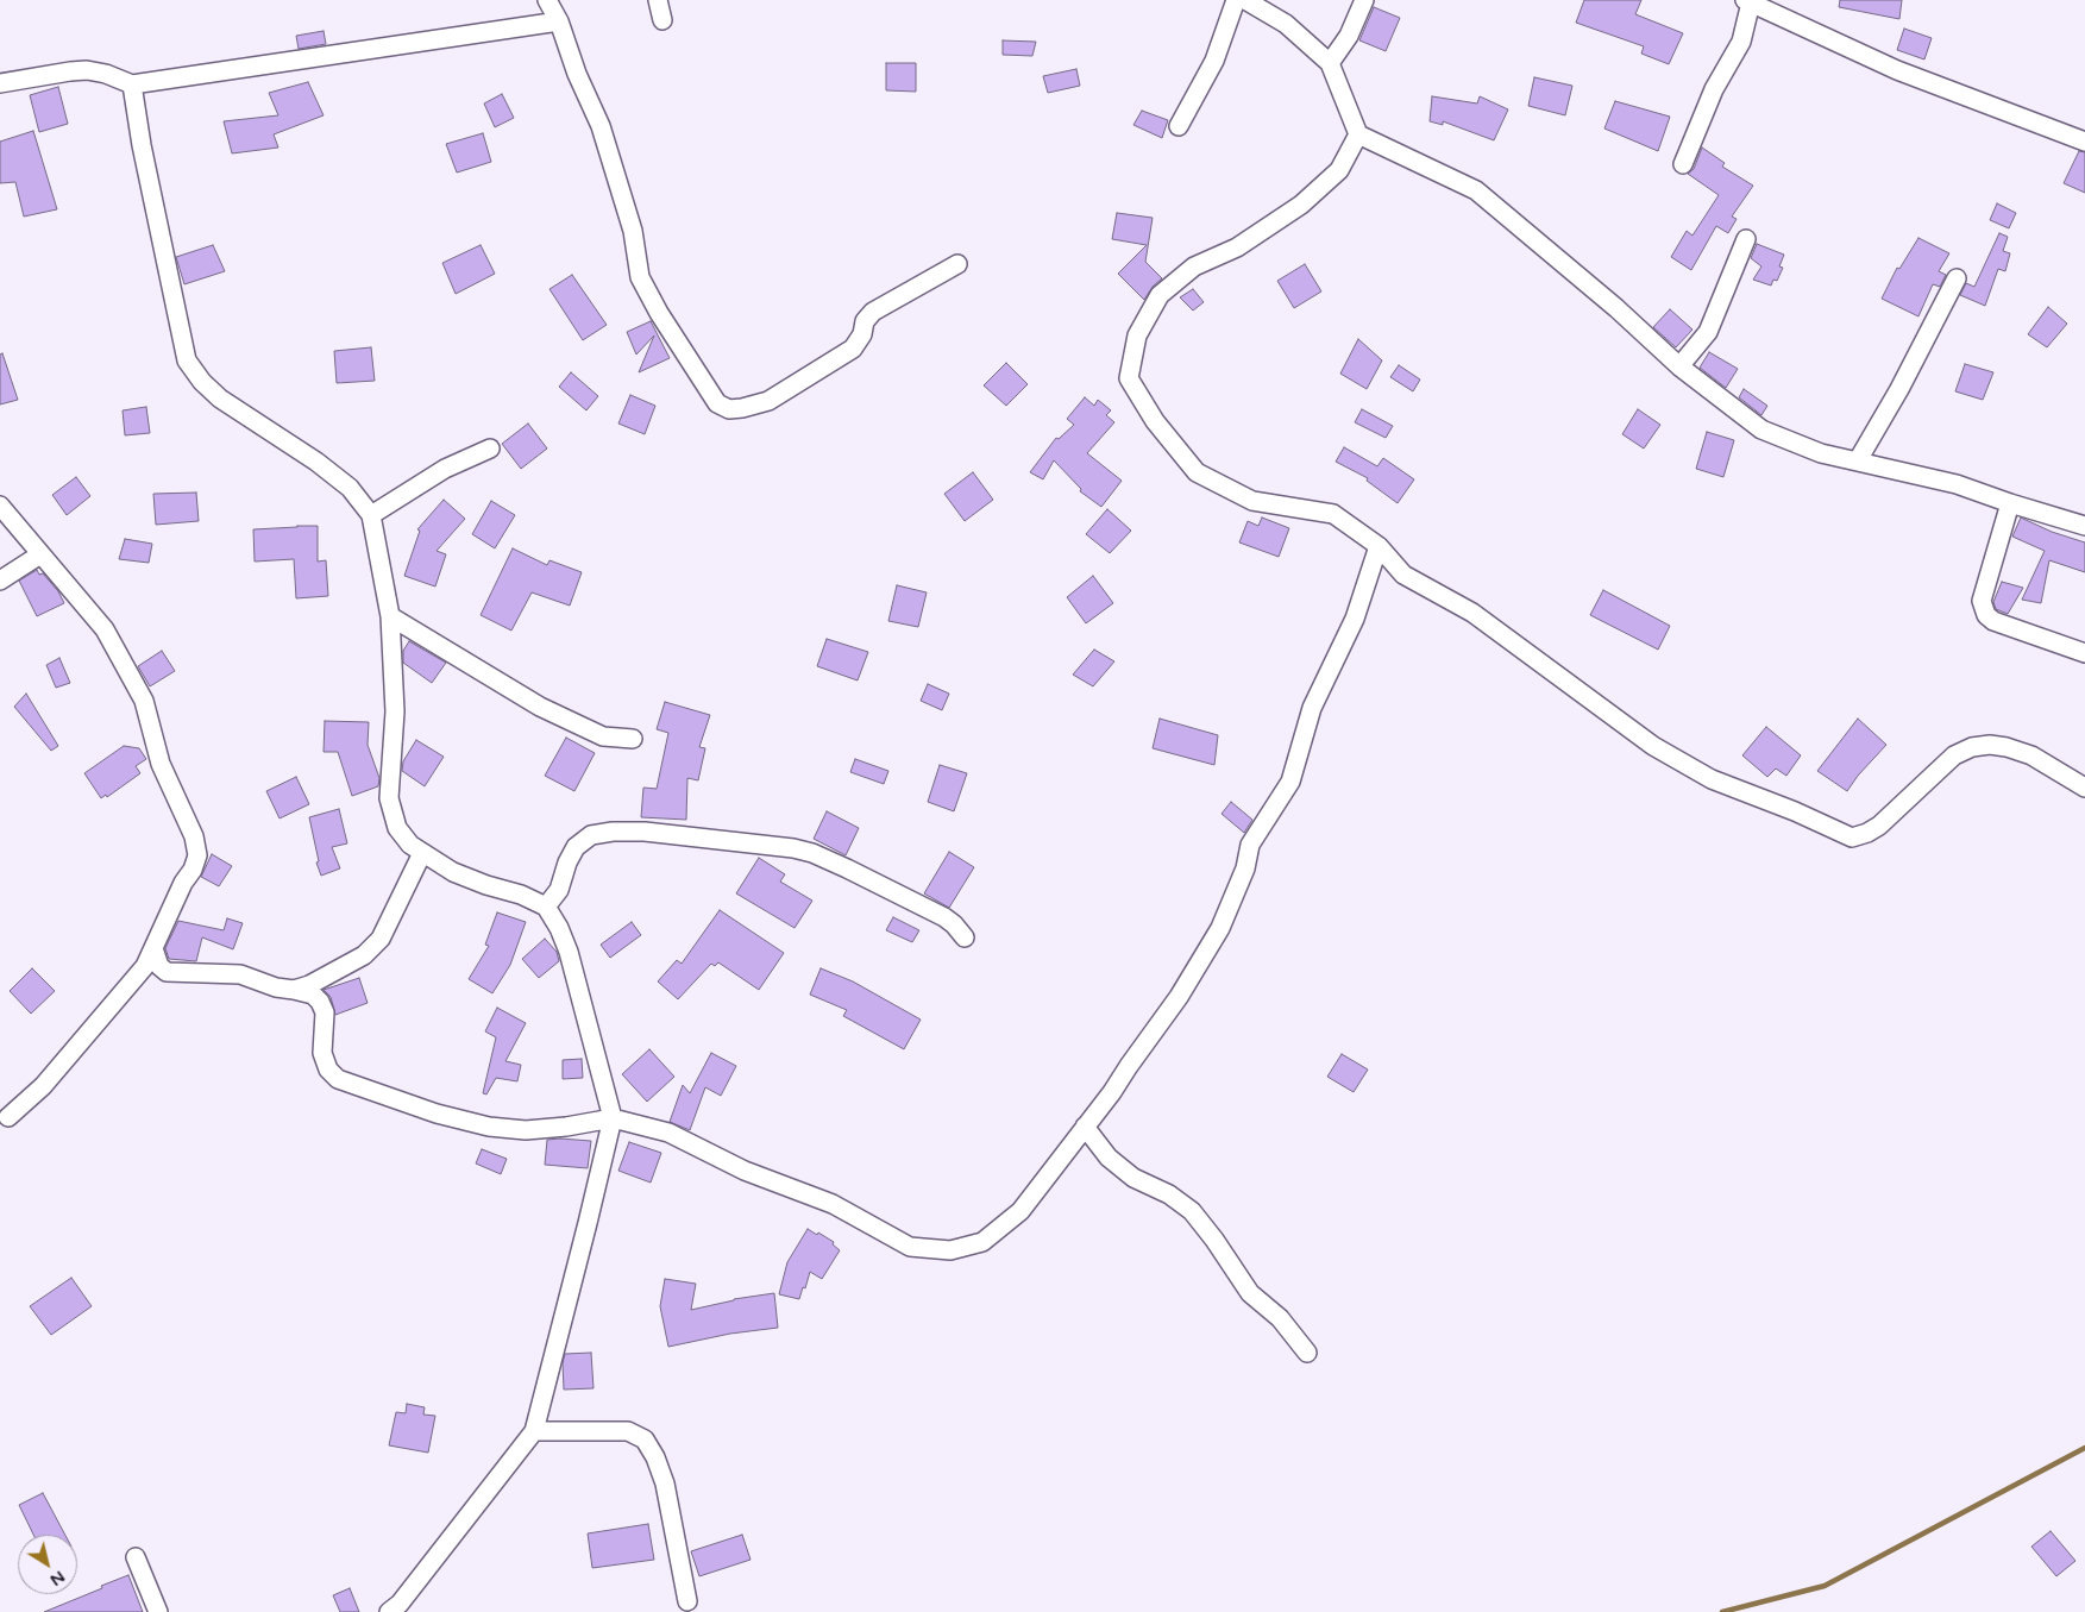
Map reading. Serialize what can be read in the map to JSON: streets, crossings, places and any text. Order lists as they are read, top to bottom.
{
  "north": "bottom right"
}
